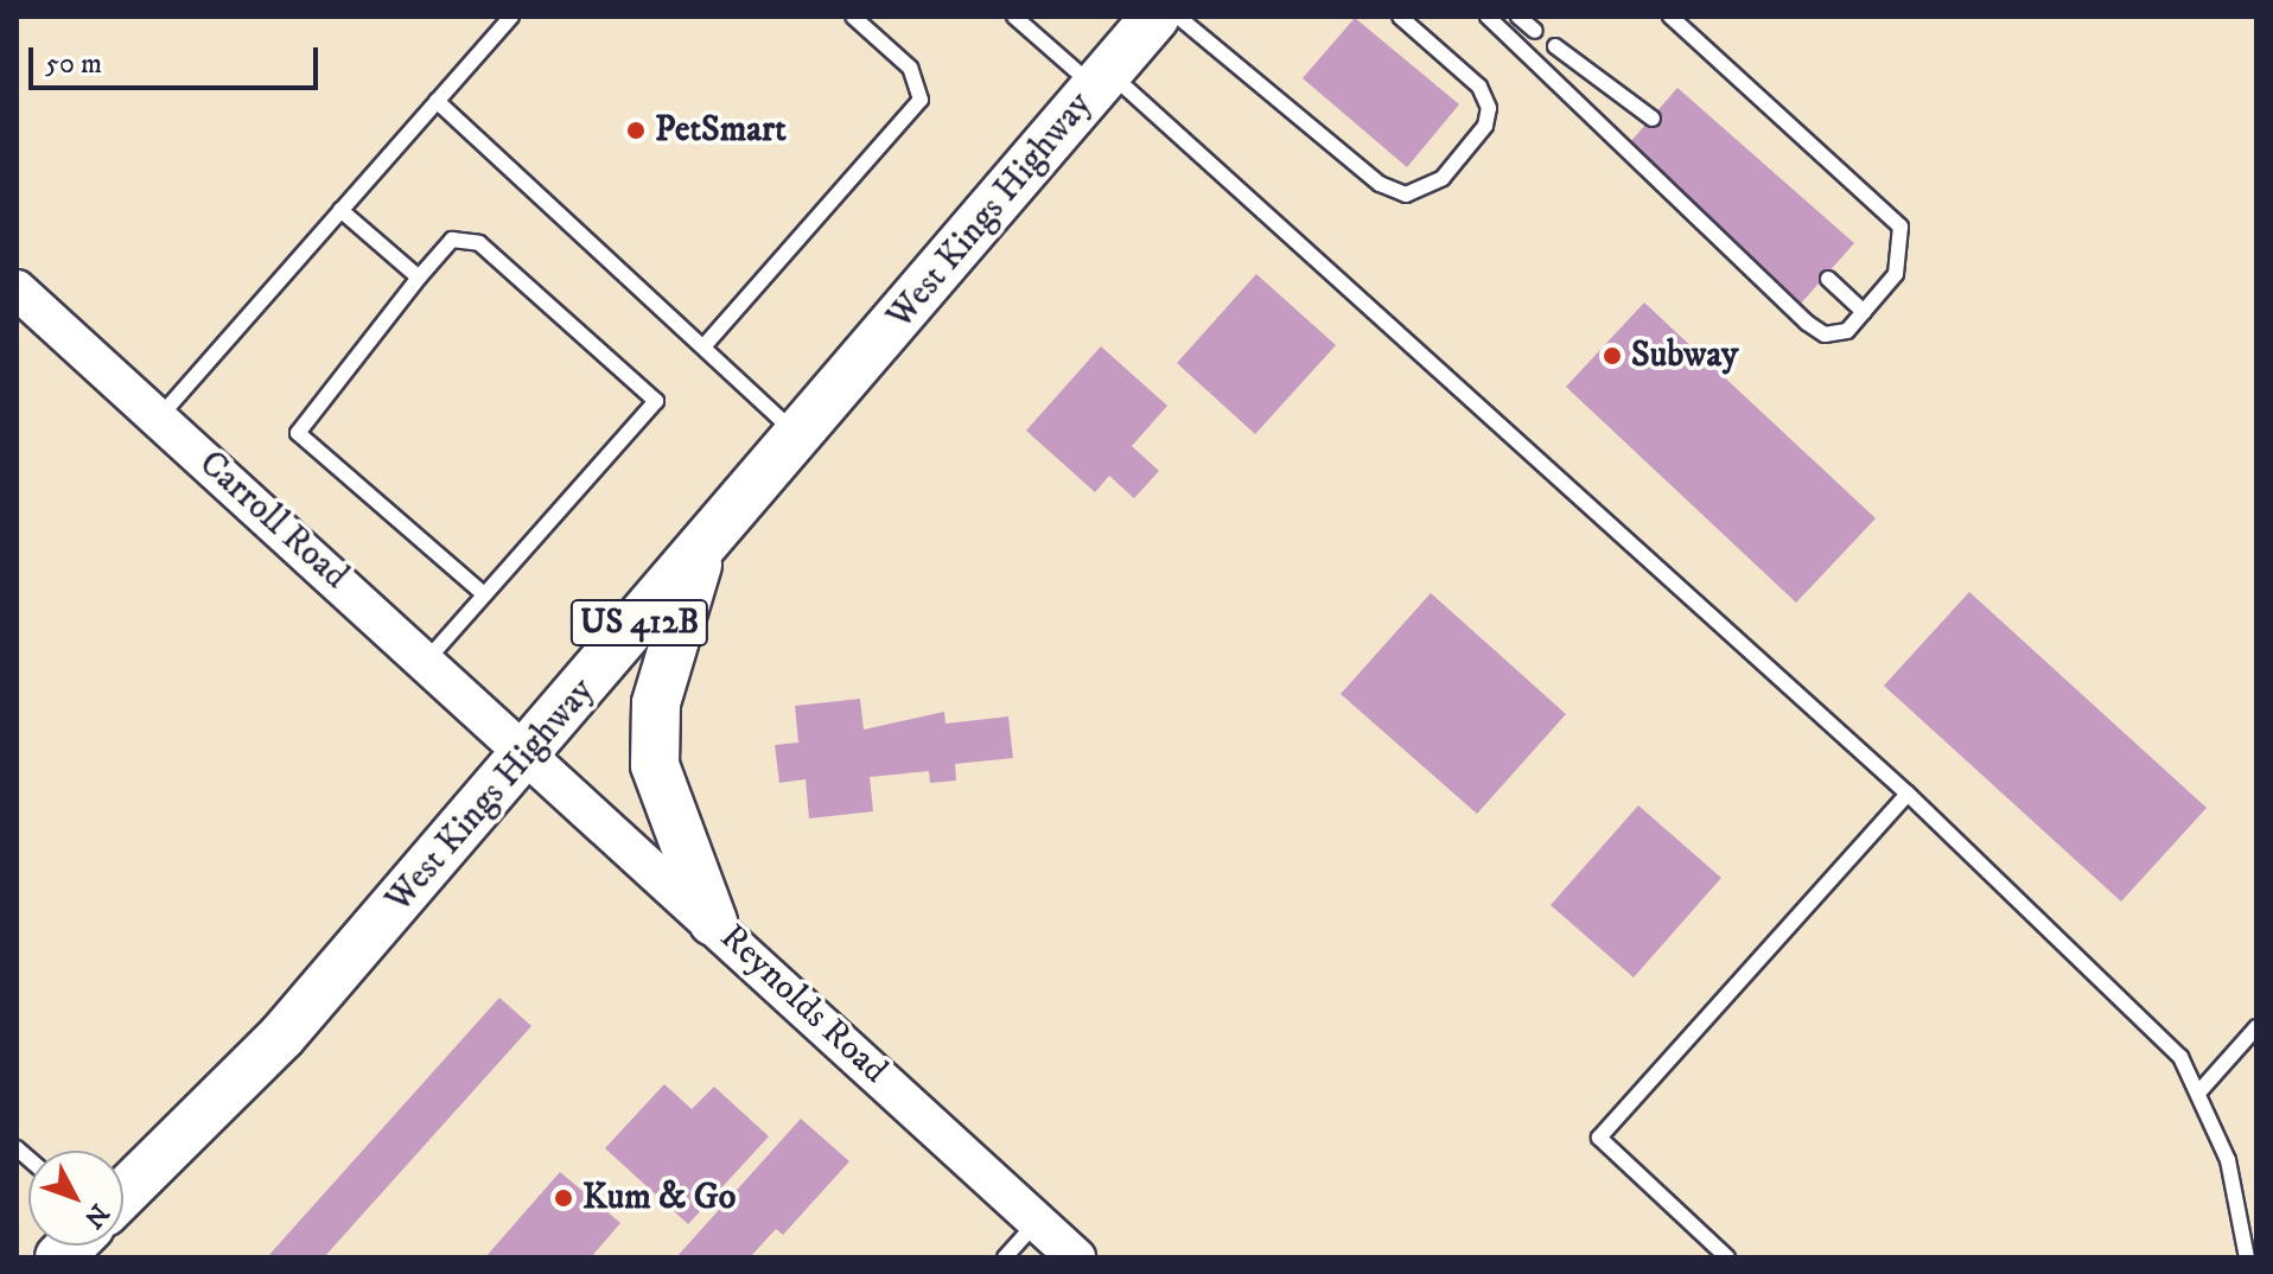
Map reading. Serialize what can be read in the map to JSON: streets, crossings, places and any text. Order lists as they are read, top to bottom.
{
  "streets": {
    "main road": ["West Kings Highway", "US 412B"],
    "street": ["Carroll Road", "Reynolds Road"]
  },
  "crossings": [
    ["West Kings Highway", "Carroll Road"],
    ["West Kings Highway", "Reynolds Road"],
    ["Carroll Road", "Reynolds Road"]
  ],
  "places": ["PetSmart", "Subway", "Kum & Go"],
  "scale_bar": "50 m",
  "north": "bottom right"
}
